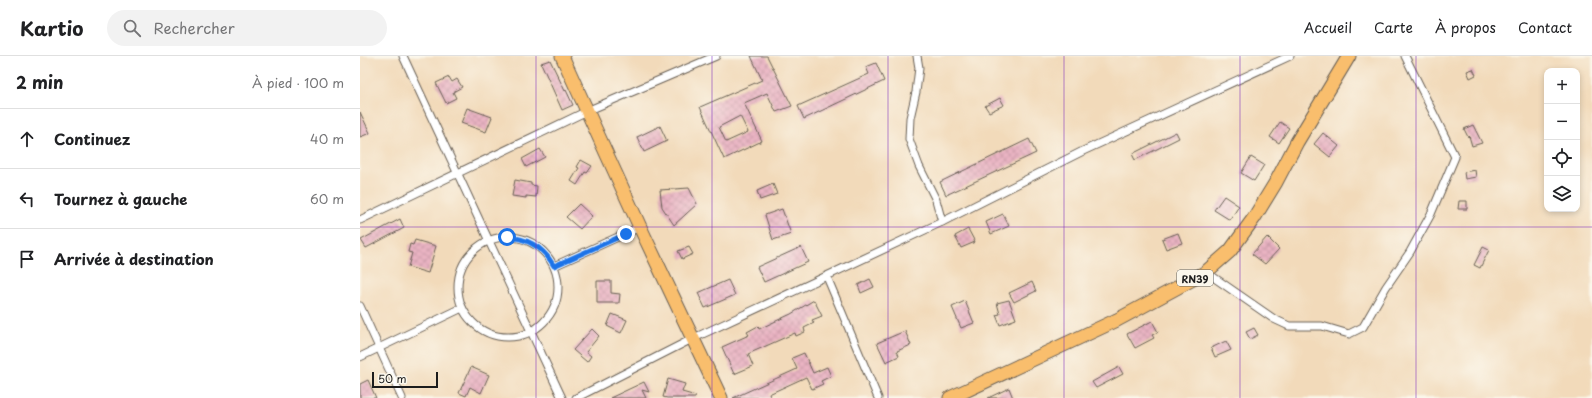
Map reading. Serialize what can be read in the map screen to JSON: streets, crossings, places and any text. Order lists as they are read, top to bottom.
{
  "streets": {
    "highway": ["RN39"]
  },
  "scale_bar": "50 m",
  "page": {
    "header": "Kartio",
    "search": "Rechercher",
    "nav": [
      "Accueil",
      "Carte",
      "À propos",
      "Contact"
    ],
    "heading": ["2 min", "À pied · 100 m"],
    "map_buttons": ["+", "−"],
    "list": [
      ["Continuez", "40 m"],
      ["Tournez à gauche", "60 m"],
      "Arrivée à destination"
    ],
    "scale": "50 m"
  }
}
